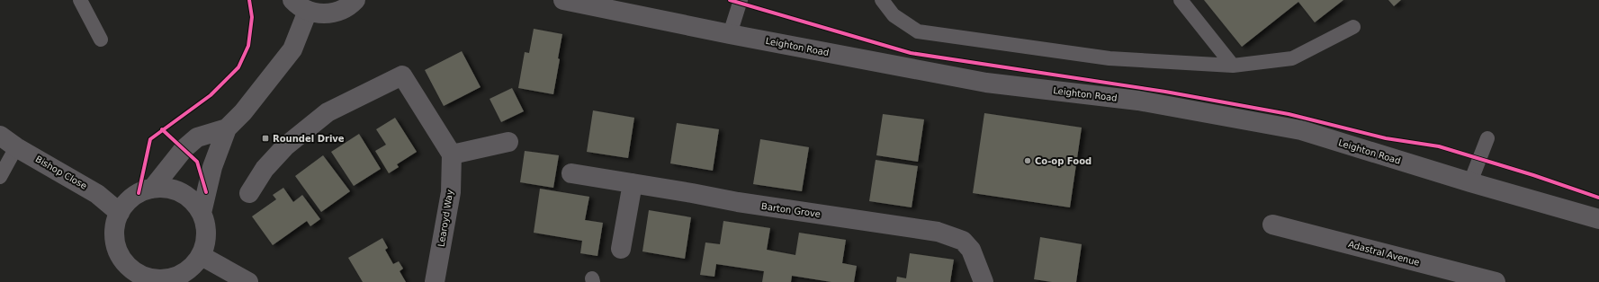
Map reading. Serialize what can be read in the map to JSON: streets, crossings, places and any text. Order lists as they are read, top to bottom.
{
  "streets": {
    "street": [
      "Leighton Road",
      "Bishop Close",
      "Barton Grove",
      "Learoyd Way",
      "Adastral Avenue"
    ]
  },
  "places": {
    "transit": ["Roundel Drive"],
    "other": ["Co-op Food"]
  }
}
